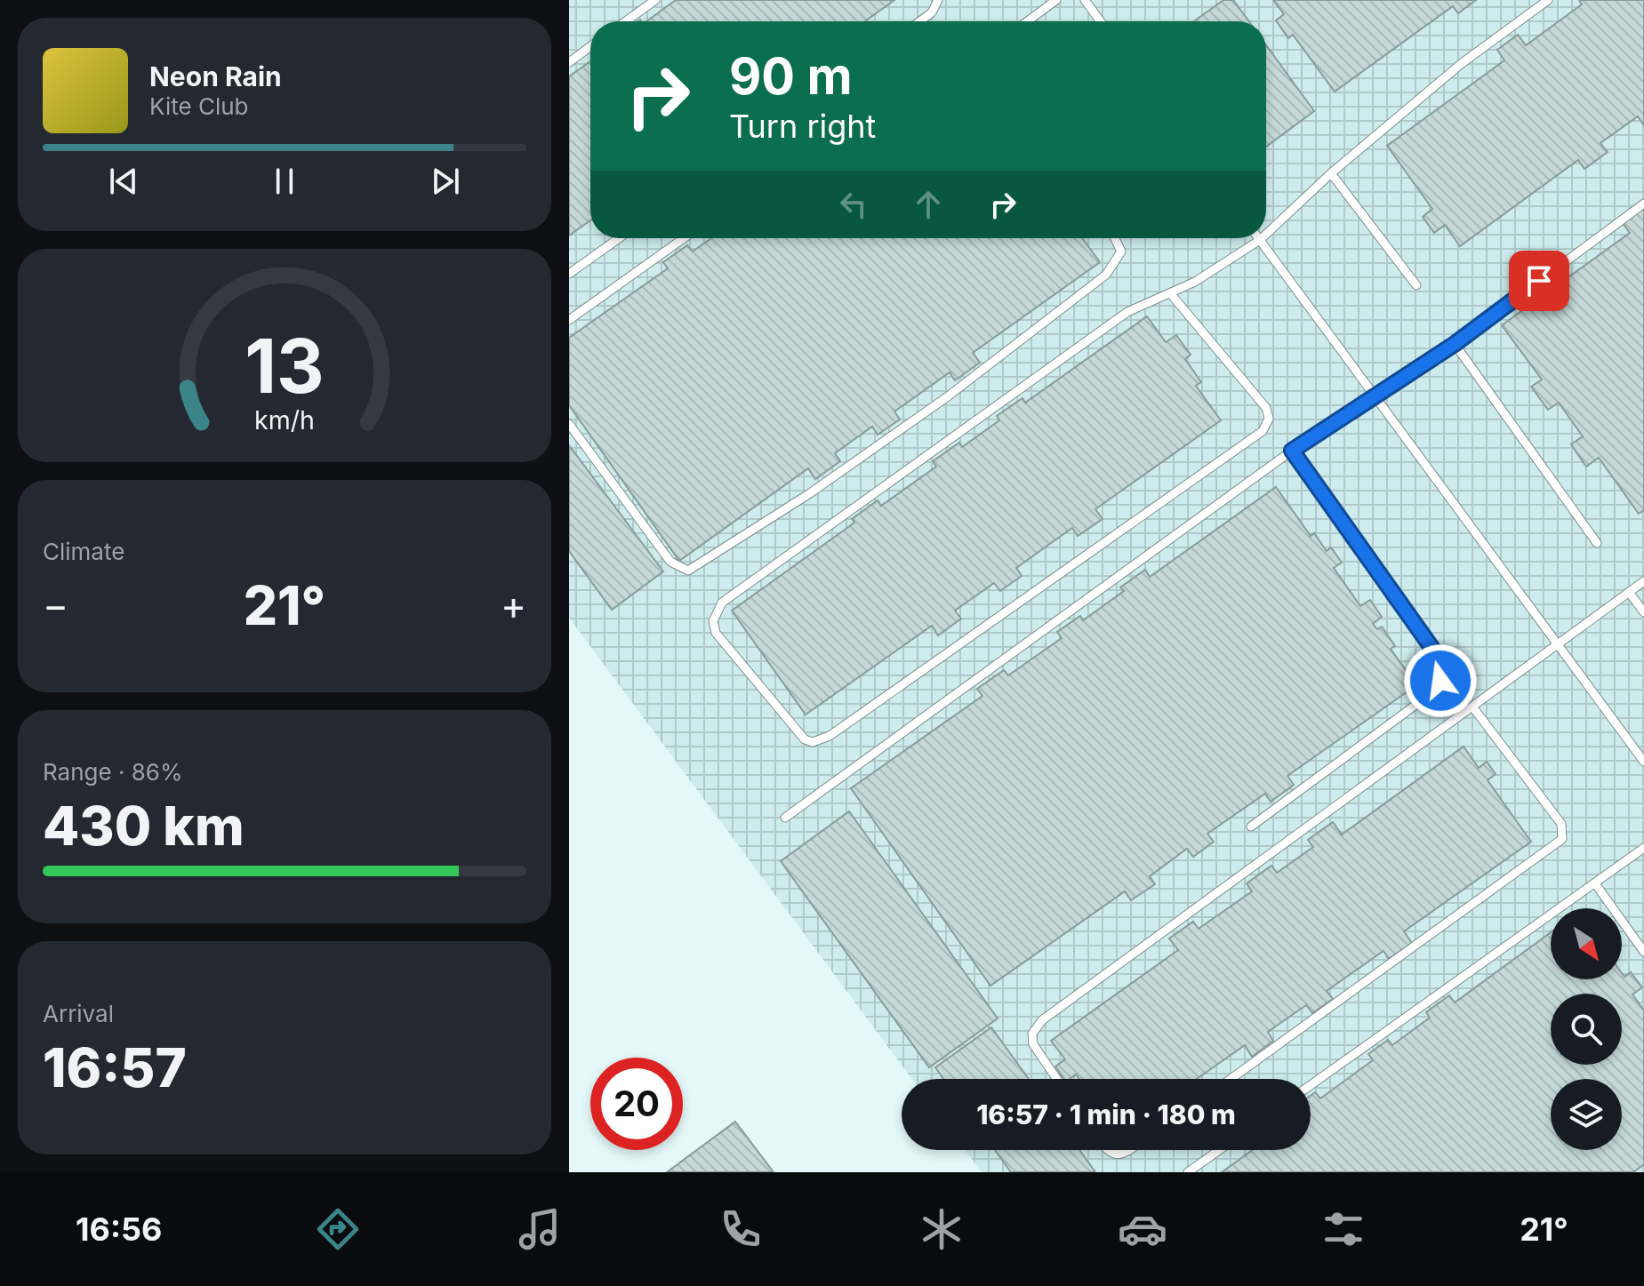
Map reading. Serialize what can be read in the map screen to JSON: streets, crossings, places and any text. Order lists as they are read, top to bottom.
{
  "north": "bottom right",
  "page": {
    "turn": ["90 m", "Turn right"],
    "song": ["Neon Rain", "Kite Club"],
    "tile": [
      "Climate",
      ["Range · 86%", "430 km"],
      ["Arrival", "16:57"]
    ],
    "heat": ["−", "21°", "+"],
    "limit": "20",
    "trip": "16:57 · 1 min · 180 m",
    "tabs": ["16:56", "21°"],
    "gauge": ["13", "km/h"]
  }
}
